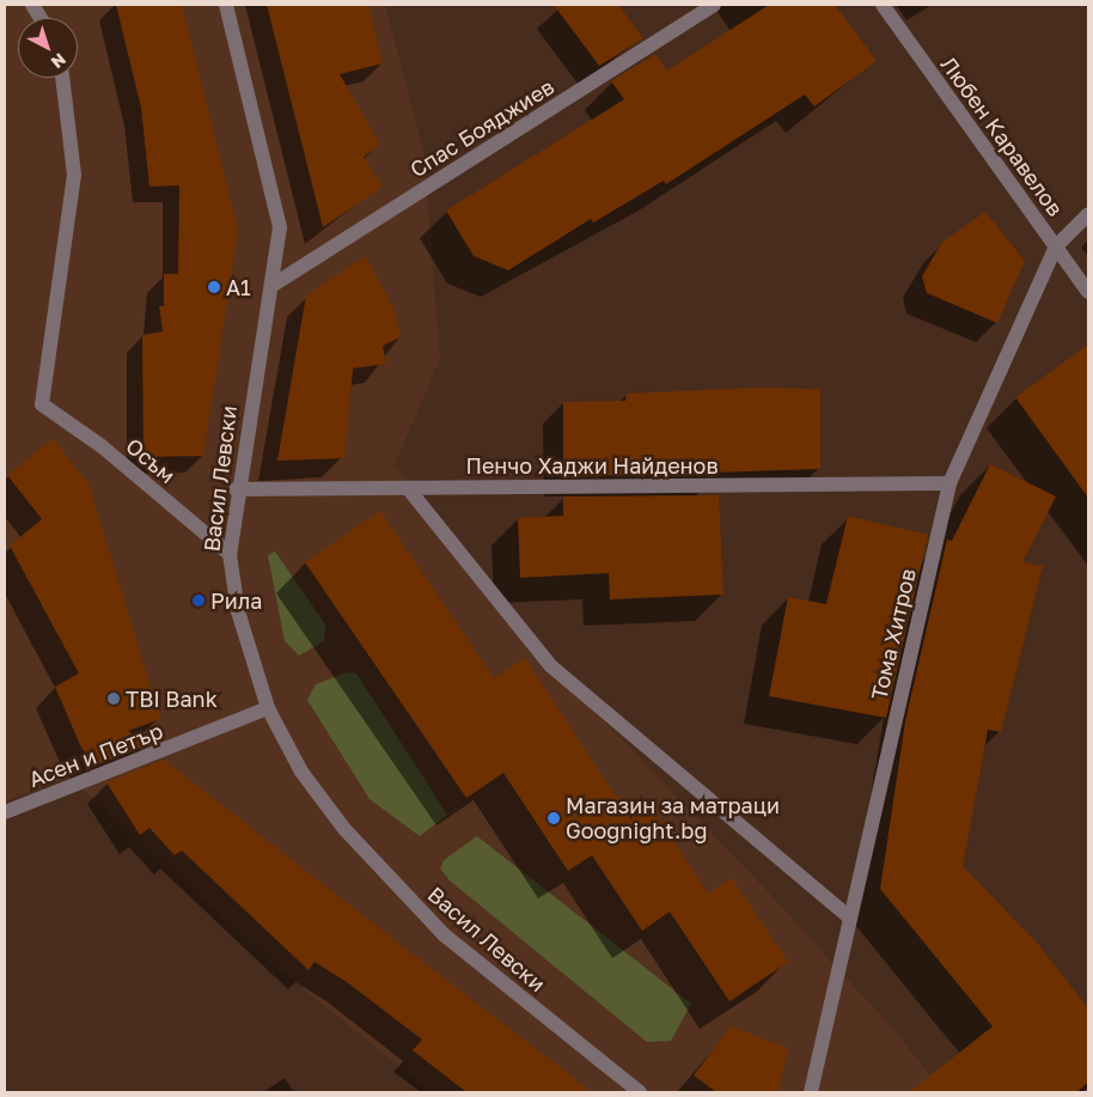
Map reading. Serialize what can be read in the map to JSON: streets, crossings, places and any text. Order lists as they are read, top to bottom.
{
  "streets": {
    "street": [
      "Спас Бояджиев",
      "Любен Каравелов",
      "Осъм",
      "Пенчо Хаджи Найденов",
      "Васил Левски",
      "Тома Хитров",
      "Асен и Петър"
    ]
  },
  "crossings": [
    ["Спас Бояджиев", "Васил Левски"],
    ["Любен Каравелов", "Тома Хитров"],
    ["Осъм", "Васил Левски"],
    ["Пенчо Хаджи Найденов", "Васил Левски"],
    ["Пенчо Хаджи Найденов", "Тома Хитров"],
    ["Васил Левски", "Асен и Петър"]
  ],
  "places": [
    "A1",
    "Рила",
    "TBI Bank",
    "Магазин за матраци Goognight.bg"
  ],
  "north": "bottom right"
}
